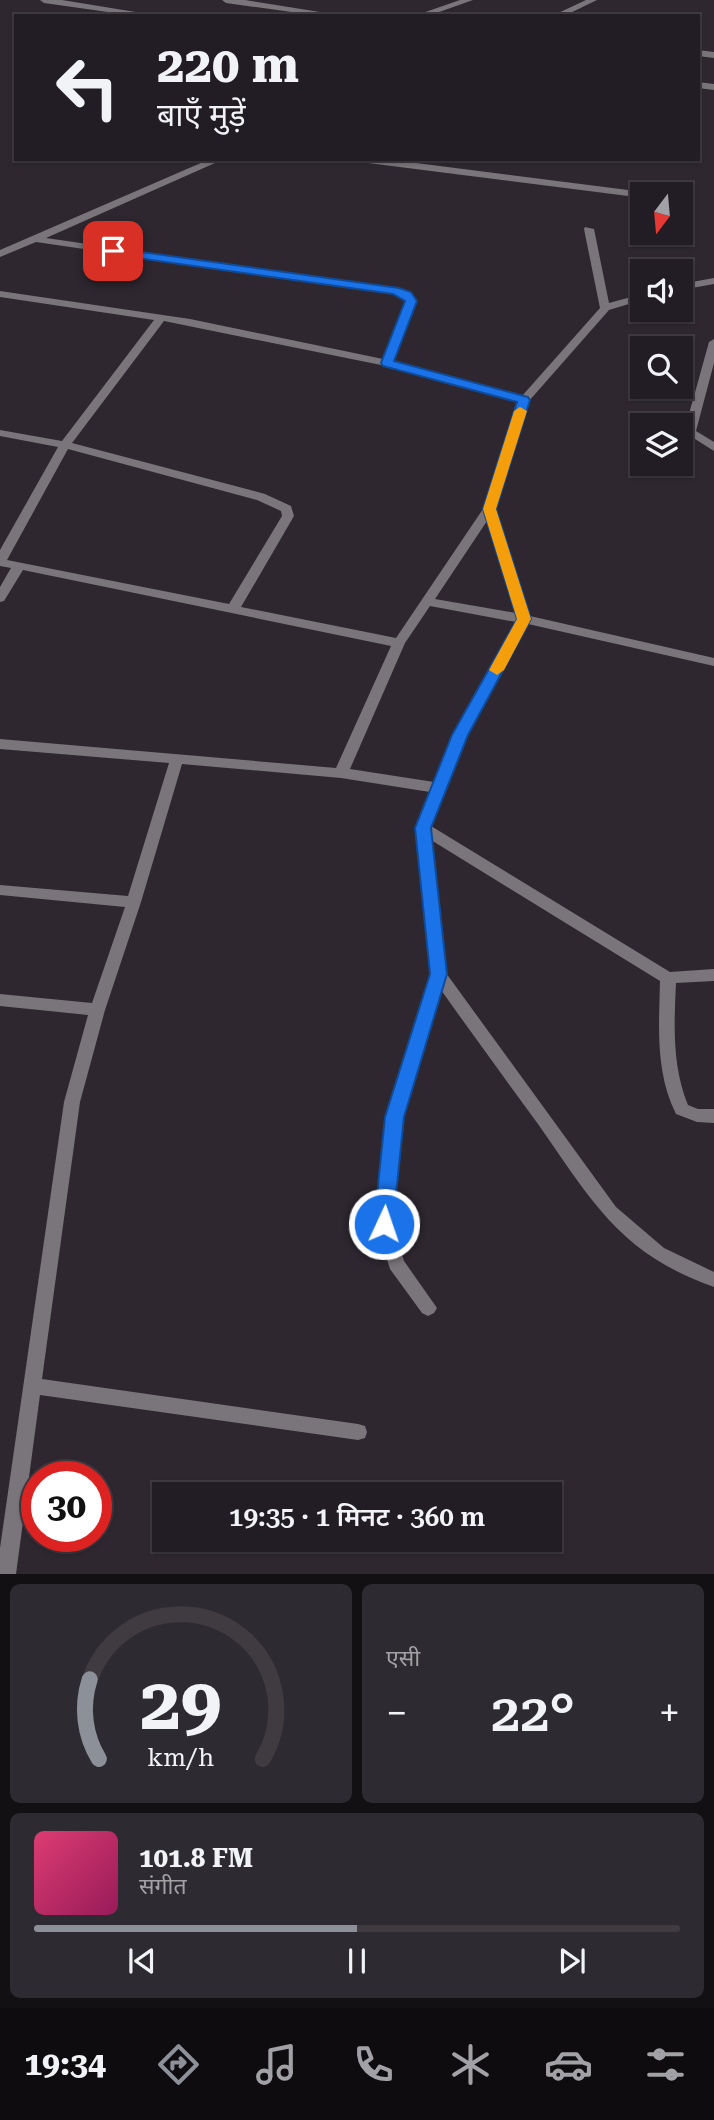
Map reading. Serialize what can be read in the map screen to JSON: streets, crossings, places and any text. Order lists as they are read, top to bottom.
{
  "north": "bottom",
  "page": {
    "turn": ["220 m", "बाएँ मुड़ें"],
    "limit": "30",
    "trip": "19:35 · 1 मिनट · 360 m",
    "tile": "एसी",
    "heat": ["−", "22°", "+"],
    "song": ["101.8 FM", "संगीत"],
    "tabs": "19:34",
    "gauge": ["29", "km/h"]
  }
}
